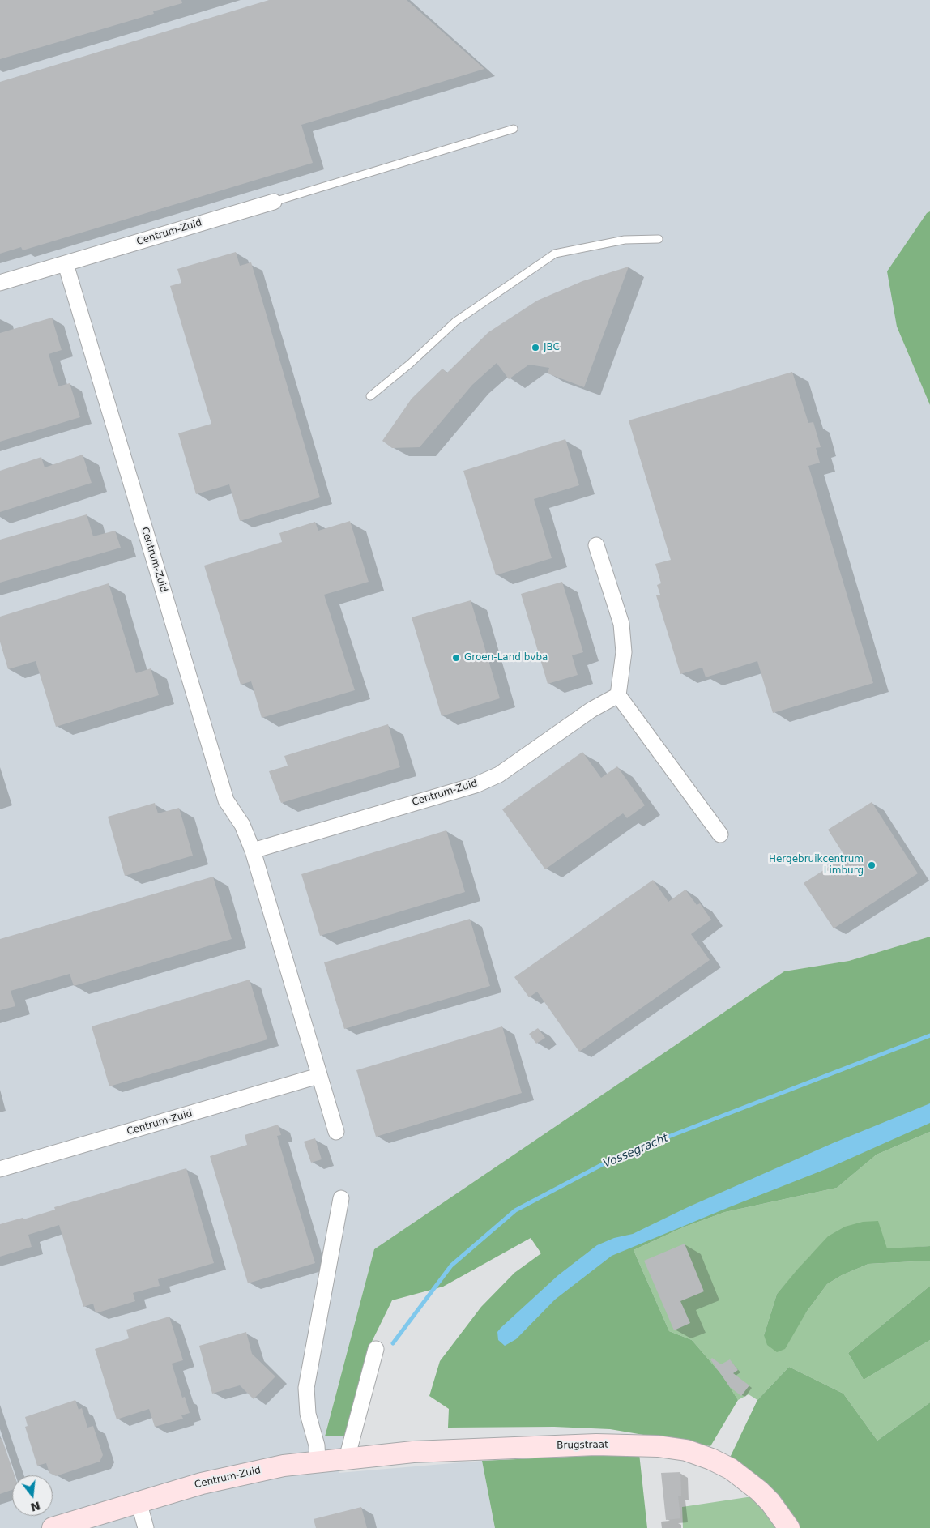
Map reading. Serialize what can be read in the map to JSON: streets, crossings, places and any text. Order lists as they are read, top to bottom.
{
  "streets": {
    "street": ["Centrum-Zuid", "Brugstraat"]
  },
  "crossings": [
    ["Centrum-Zuid", "Brugstraat"]
  ],
  "water": ["Vossegracht"],
  "places": ["JBC", "Groen-Land bvba", "Hergebruikcentrum Limburg"],
  "north": "bottom"
}
